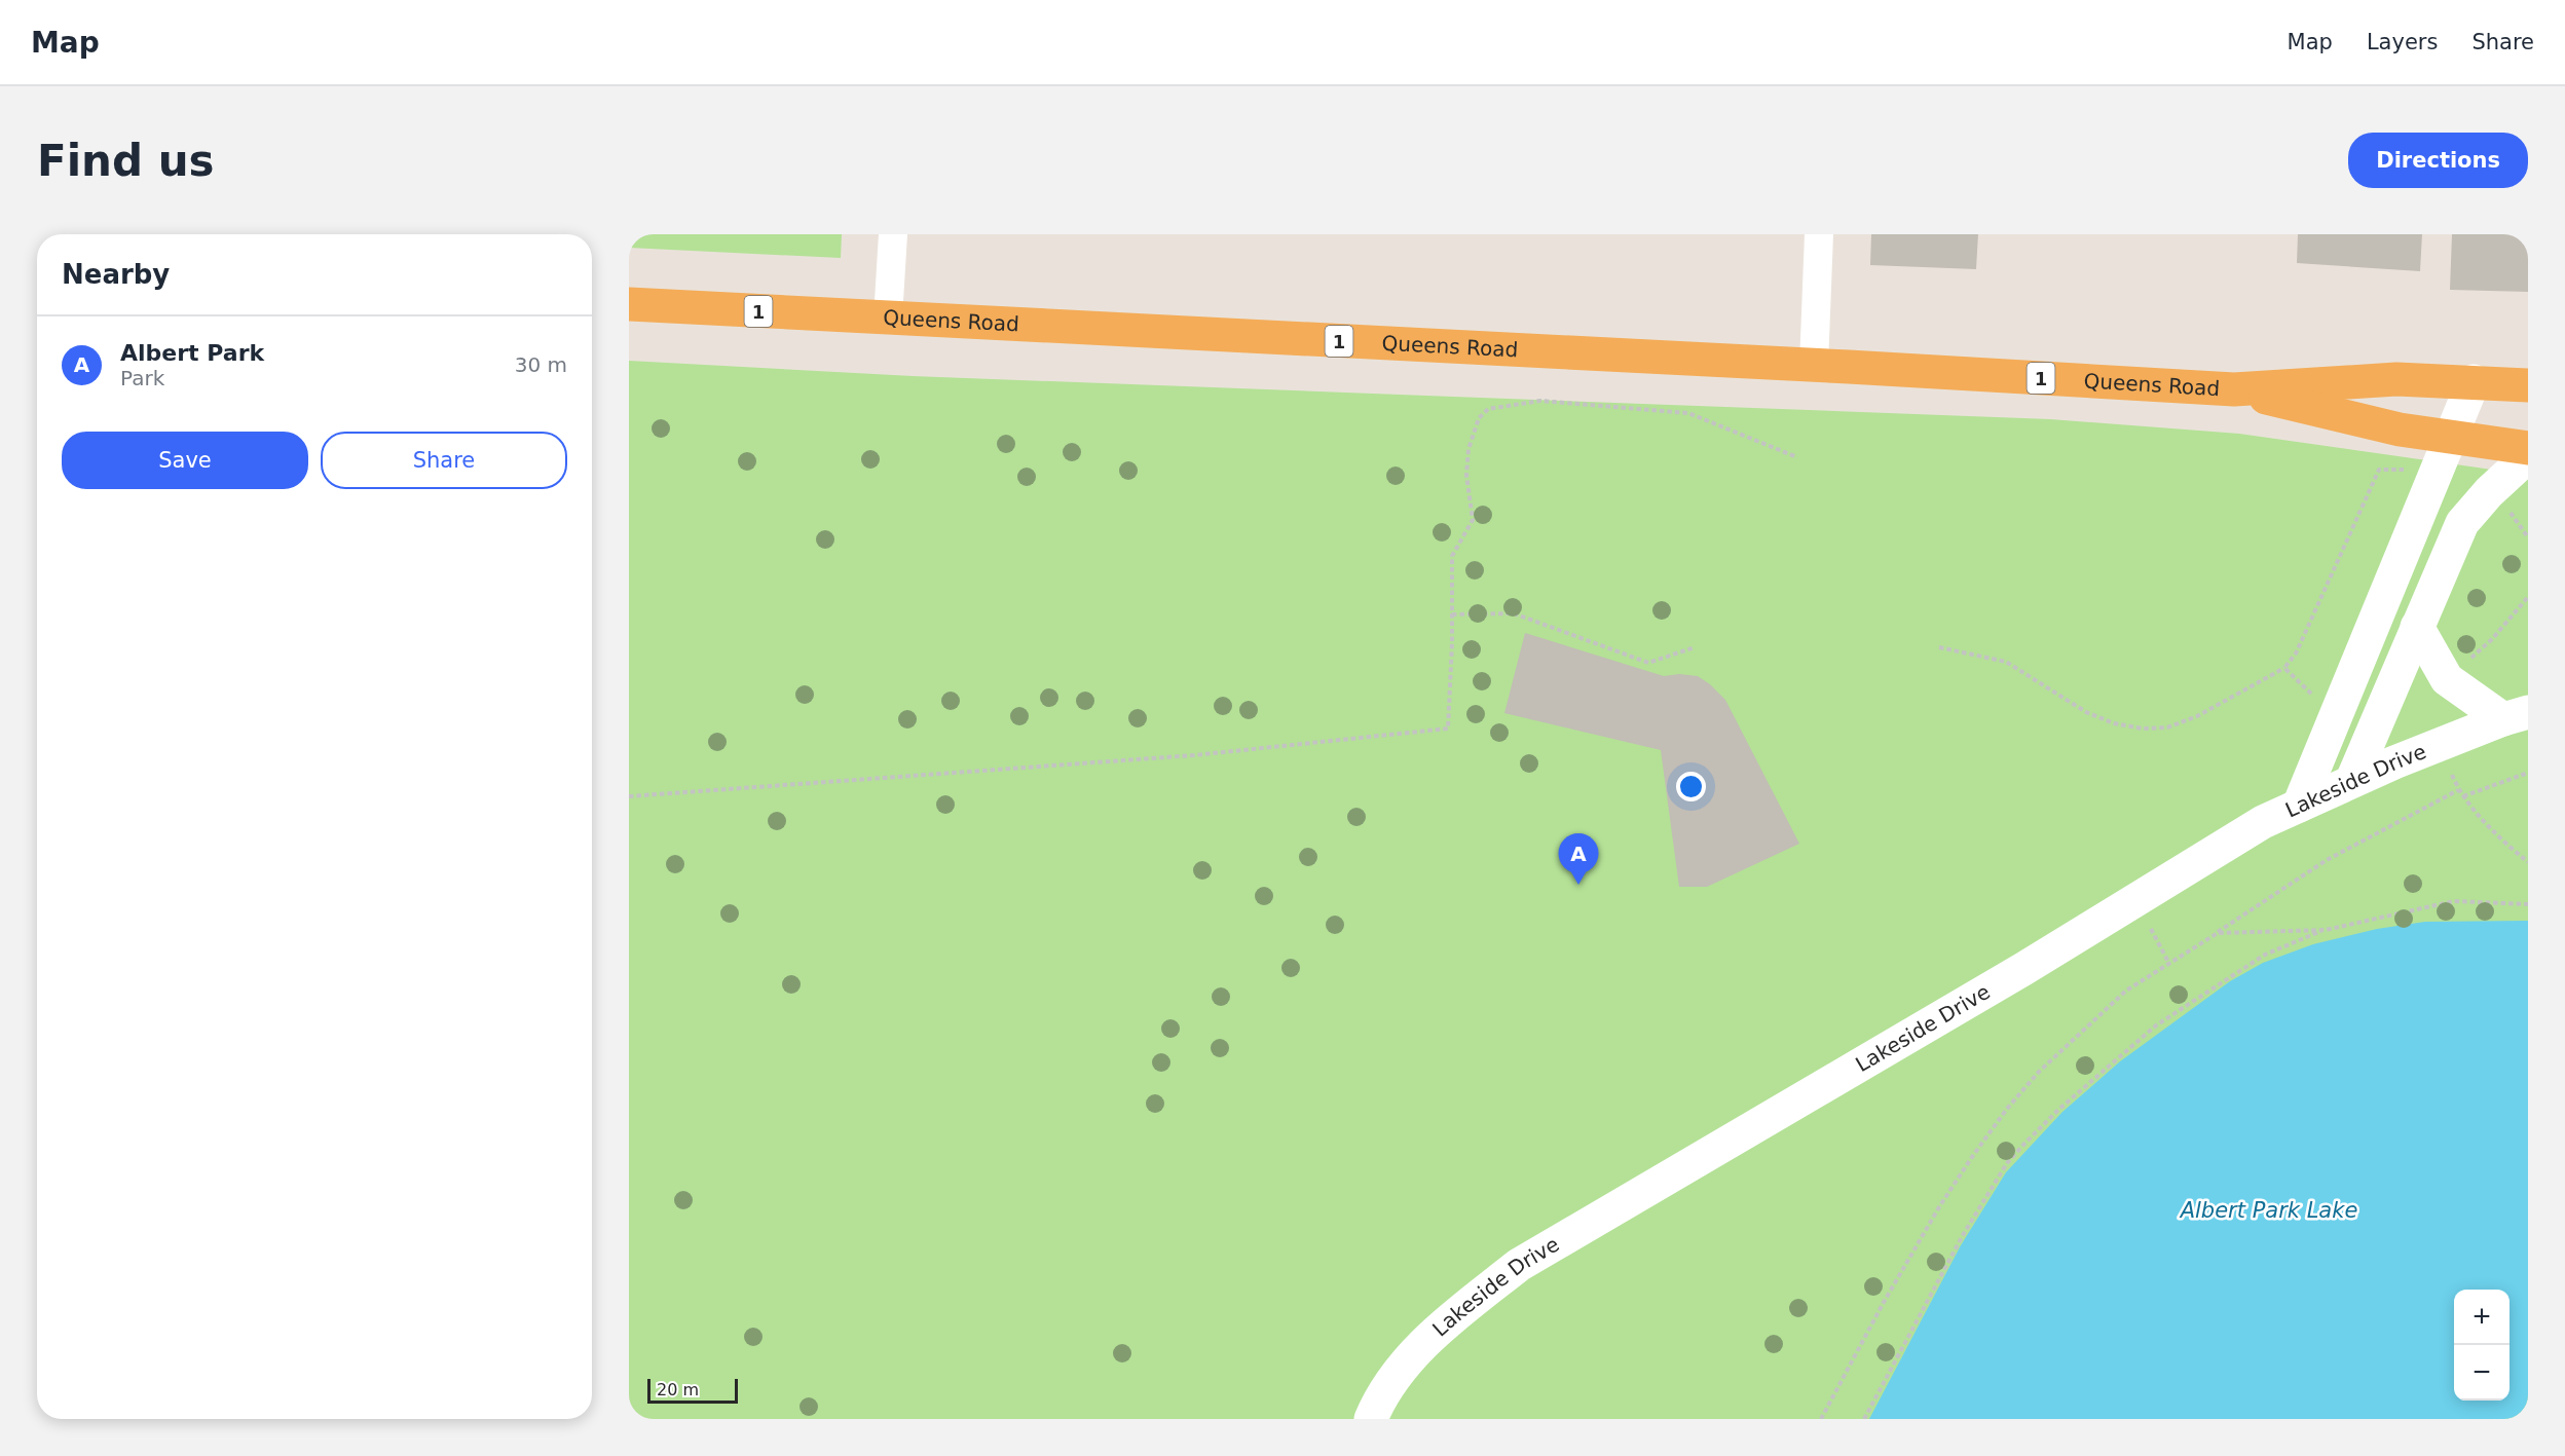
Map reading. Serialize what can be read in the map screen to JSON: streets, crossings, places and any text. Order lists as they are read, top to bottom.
{
  "streets": {
    "highway": ["1", "Queens Road"],
    "street": ["Lakeside Drive"]
  },
  "water": ["Albert Park Lake"],
  "scale_bar": "20 m",
  "page": {
    "header": "Map",
    "nav": ["Map", "Layers", "Share"],
    "buttons": [
      "Directions",
      ["Save", "Share"]
    ],
    "title": "Find us",
    "heading": "Nearby",
    "list": [
      {
        "mark": "A",
        "name": "Albert Park",
        "note": "Park",
        "value": "30 m"
      }
    ],
    "pins": "A",
    "map_buttons": ["+", "−"],
    "scale": "20 m"
  }
}
